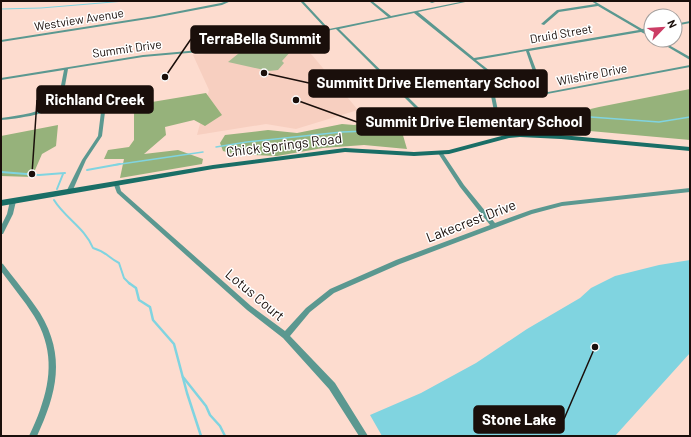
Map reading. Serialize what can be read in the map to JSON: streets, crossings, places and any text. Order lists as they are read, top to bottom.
{
  "streets": {
    "street": [
      "Westview Avenue",
      "Druid Street",
      "Summit Drive",
      "Wilshire Drive",
      "Chick Springs Road",
      "Lakecrest Drive",
      "Lotus Court"
    ]
  },
  "crossings": [
    ["Druid Street", "Wilshire Drive"],
    ["Chick Springs Road", "Lotus Court"],
    ["Lakecrest Drive", "Lotus Court"]
  ],
  "places": [
    "Summitt Drive Elementary School",
    "TerraBella Summit",
    "Summit Drive Elementary School",
    "Richland Creek",
    "Stone Lake"
  ],
  "north": "top right"
}
